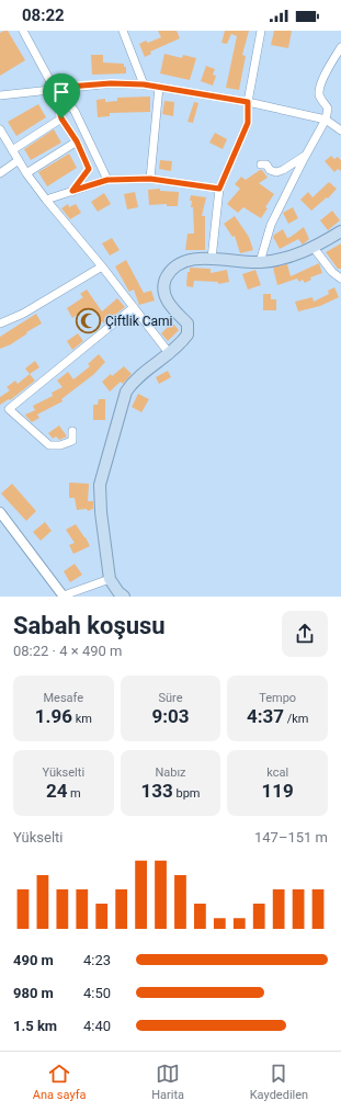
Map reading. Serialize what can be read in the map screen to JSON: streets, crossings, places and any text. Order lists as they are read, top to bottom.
{
  "places": {
    "mosque": ["Çiftlik Cami"]
  },
  "page": {
    "status": "08:22",
    "heading": ["Sabah koşusu", "08:22 · 4 × 490 m"],
    "stats": [
      ["Mesafe", "1.96 km"],
      ["Süre", "9:03"],
      ["Tempo", "4:37 /km"],
      ["Yükselti", "24 m"],
      ["Nabız", "133 bpm"],
      ["kcal", "119"]
    ],
    "chart": ["Yükselti", "147–151 m"],
    "list": [
      {
        "name": "490 m",
        "note": "4:23"
      },
      {
        "name": "980 m",
        "note": "4:50"
      },
      {
        "name": "1.5 km",
        "note": "4:40"
      }
    ],
    "tabs": ["Ana sayfa", "Harita", "Kaydedilen"]
  }
}
